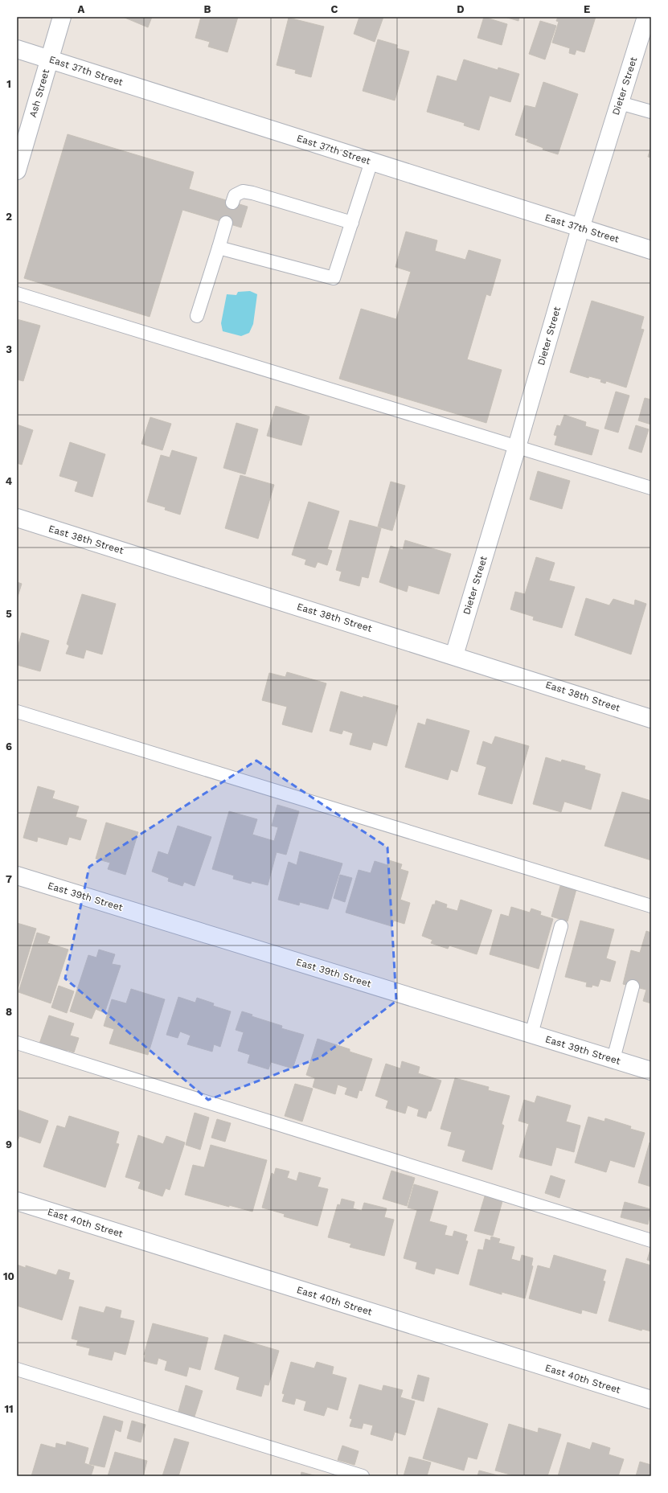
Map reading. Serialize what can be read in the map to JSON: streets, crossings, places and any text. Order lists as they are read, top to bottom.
{
  "streets": {
    "street": [
      "East 37th Street",
      "Dieter Street",
      "Ash Street",
      "East 38th Street",
      "East 39th Street",
      "East 40th Street"
    ]
  },
  "crossings": [
    ["East 37th Street", "Dieter Street"],
    ["East 37th Street", "Ash Street"],
    ["Dieter Street", "East 38th Street"]
  ],
  "grid": {
    "columns": [
      "A",
      "B",
      "C",
      "D",
      "E"
    ],
    "rows": [
      "1",
      "2",
      "3",
      "4",
      "5",
      "6",
      "7",
      "8",
      "9",
      "10",
      "11"
    ]
  }
}
